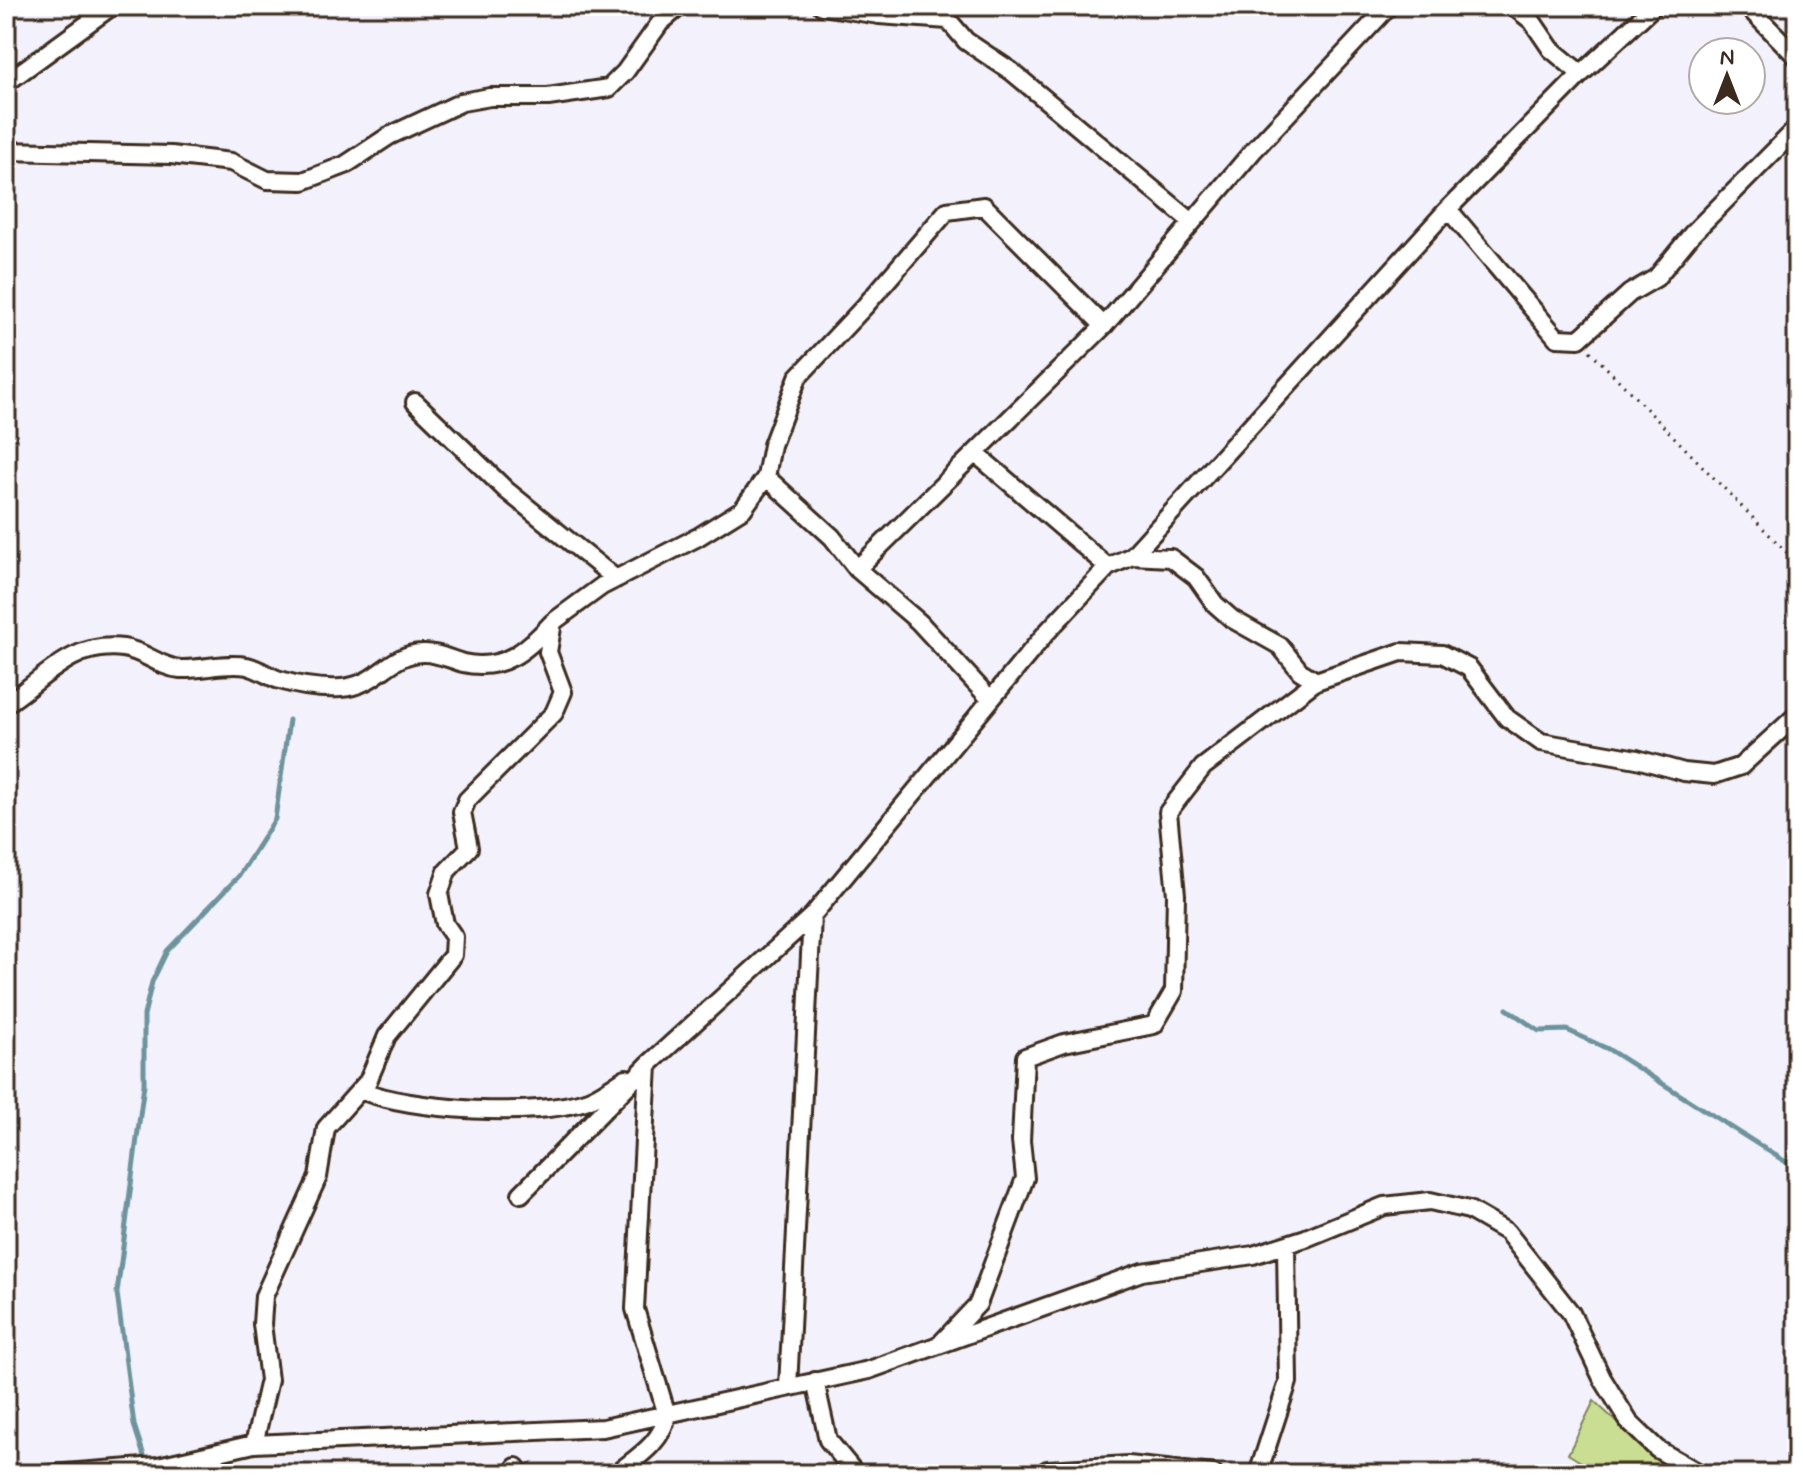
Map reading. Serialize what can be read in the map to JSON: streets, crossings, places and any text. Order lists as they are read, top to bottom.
{
  "north": "top"
}
